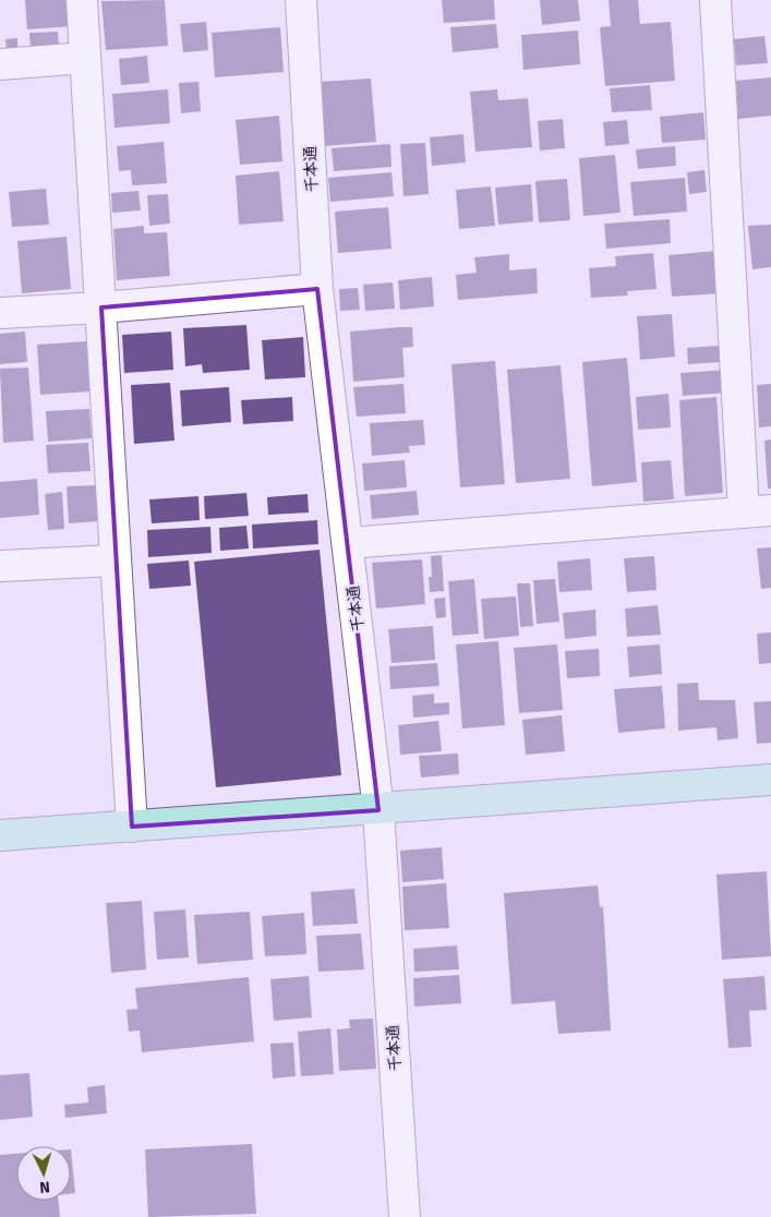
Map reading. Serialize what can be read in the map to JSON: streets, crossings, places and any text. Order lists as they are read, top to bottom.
{
  "streets": {
    "street": ["千本通"]
  },
  "north": "bottom"
}
